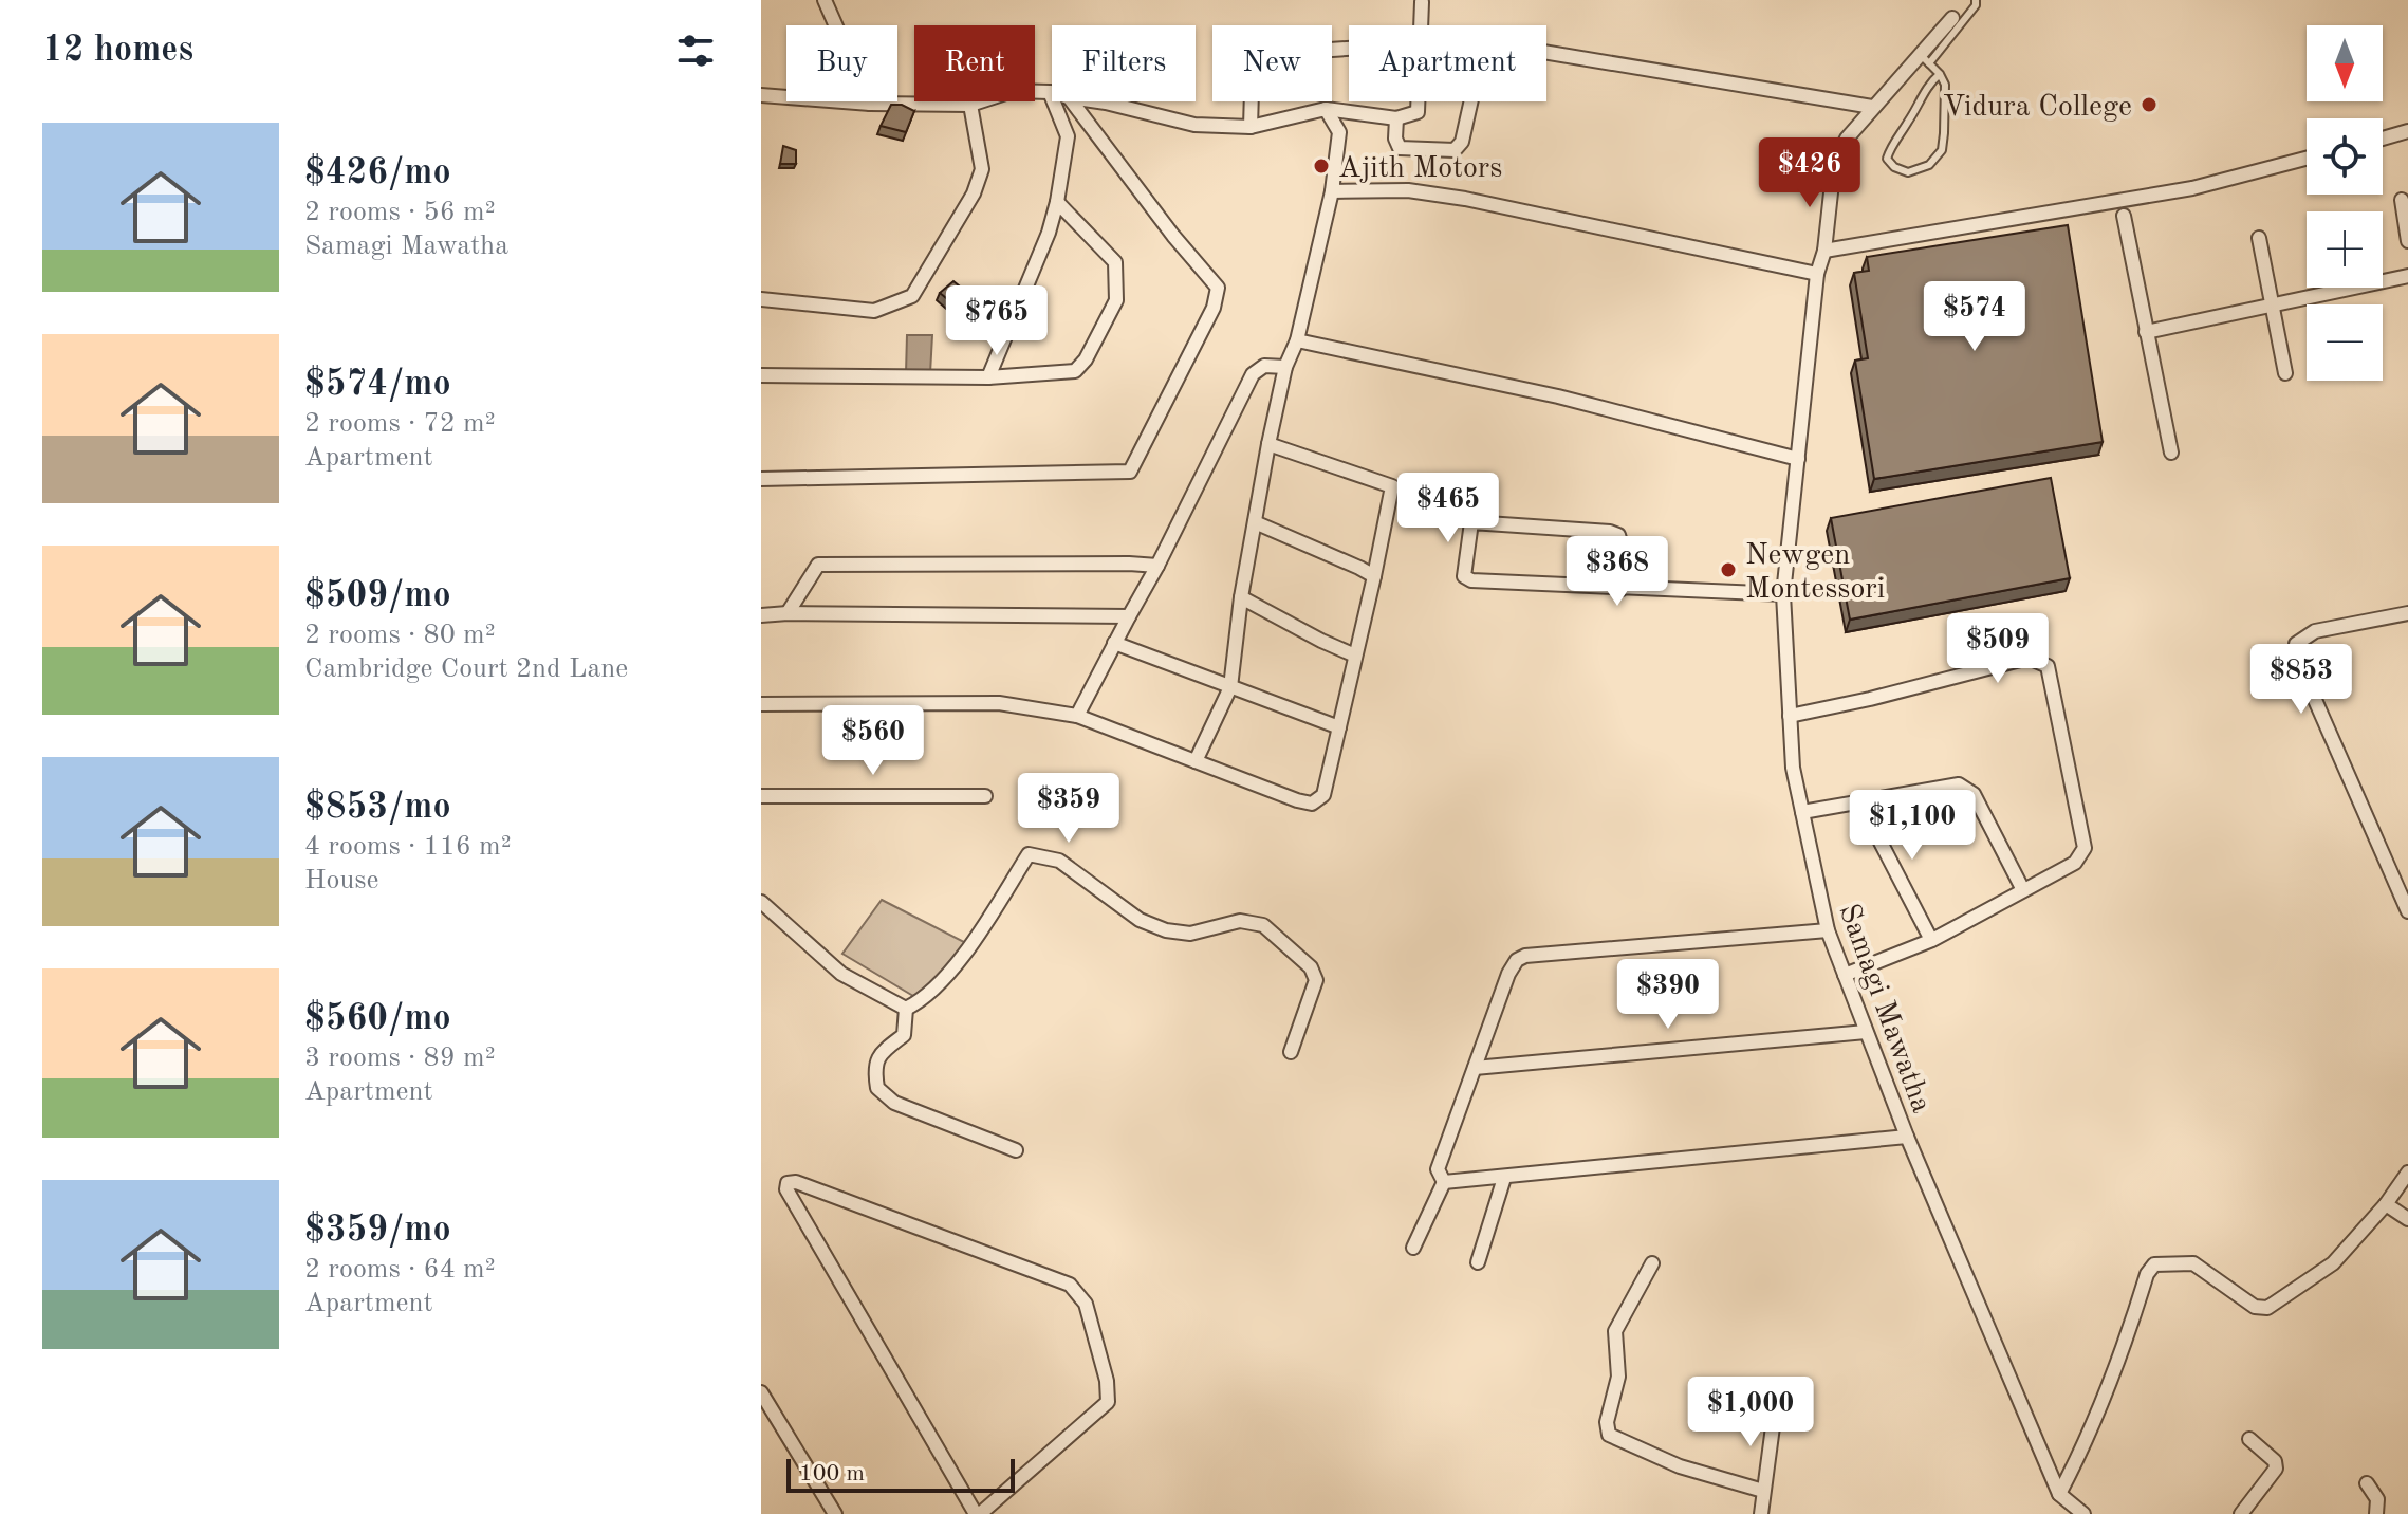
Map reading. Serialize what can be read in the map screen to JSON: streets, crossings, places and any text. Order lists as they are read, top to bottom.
{
  "streets": {
    "street": ["Samagi Mawatha"]
  },
  "places": ["Vidura College", "Ajith Motors", "Newgen Montessori"],
  "scale_bar": "100 m",
  "north": "bottom",
  "page": {
    "heading": "12 homes",
    "map_buttons": ["+", "−"],
    "chip": [
      "Buy",
      "Rent",
      "Filters",
      "New",
      "Apartment"
    ],
    "list": [
      {
        "name": "$426/mo",
        "note": "2 rooms · 56 m² · Samagi Mawatha"
      },
      {
        "name": "$574/mo",
        "note": "2 rooms · 72 m² · Apartment"
      },
      {
        "name": "$509/mo",
        "note": "2 rooms · 80 m² · Cambridge Court 2nd Lane"
      },
      {
        "name": "$853/mo",
        "note": "4 rooms · 116 m² · House"
      },
      {
        "name": "$560/mo",
        "note": "3 rooms · 89 m² · Apartment"
      },
      {
        "name": "$359/mo",
        "note": "2 rooms · 64 m² · Apartment"
      }
    ],
    "price": [
      "$426",
      "$574",
      "$765",
      "$465",
      "$368",
      "$509",
      "$853",
      "$560",
      "$359",
      "$1,100",
      "$390",
      "$1,000"
    ],
    "scale": "100 m"
  }
}
